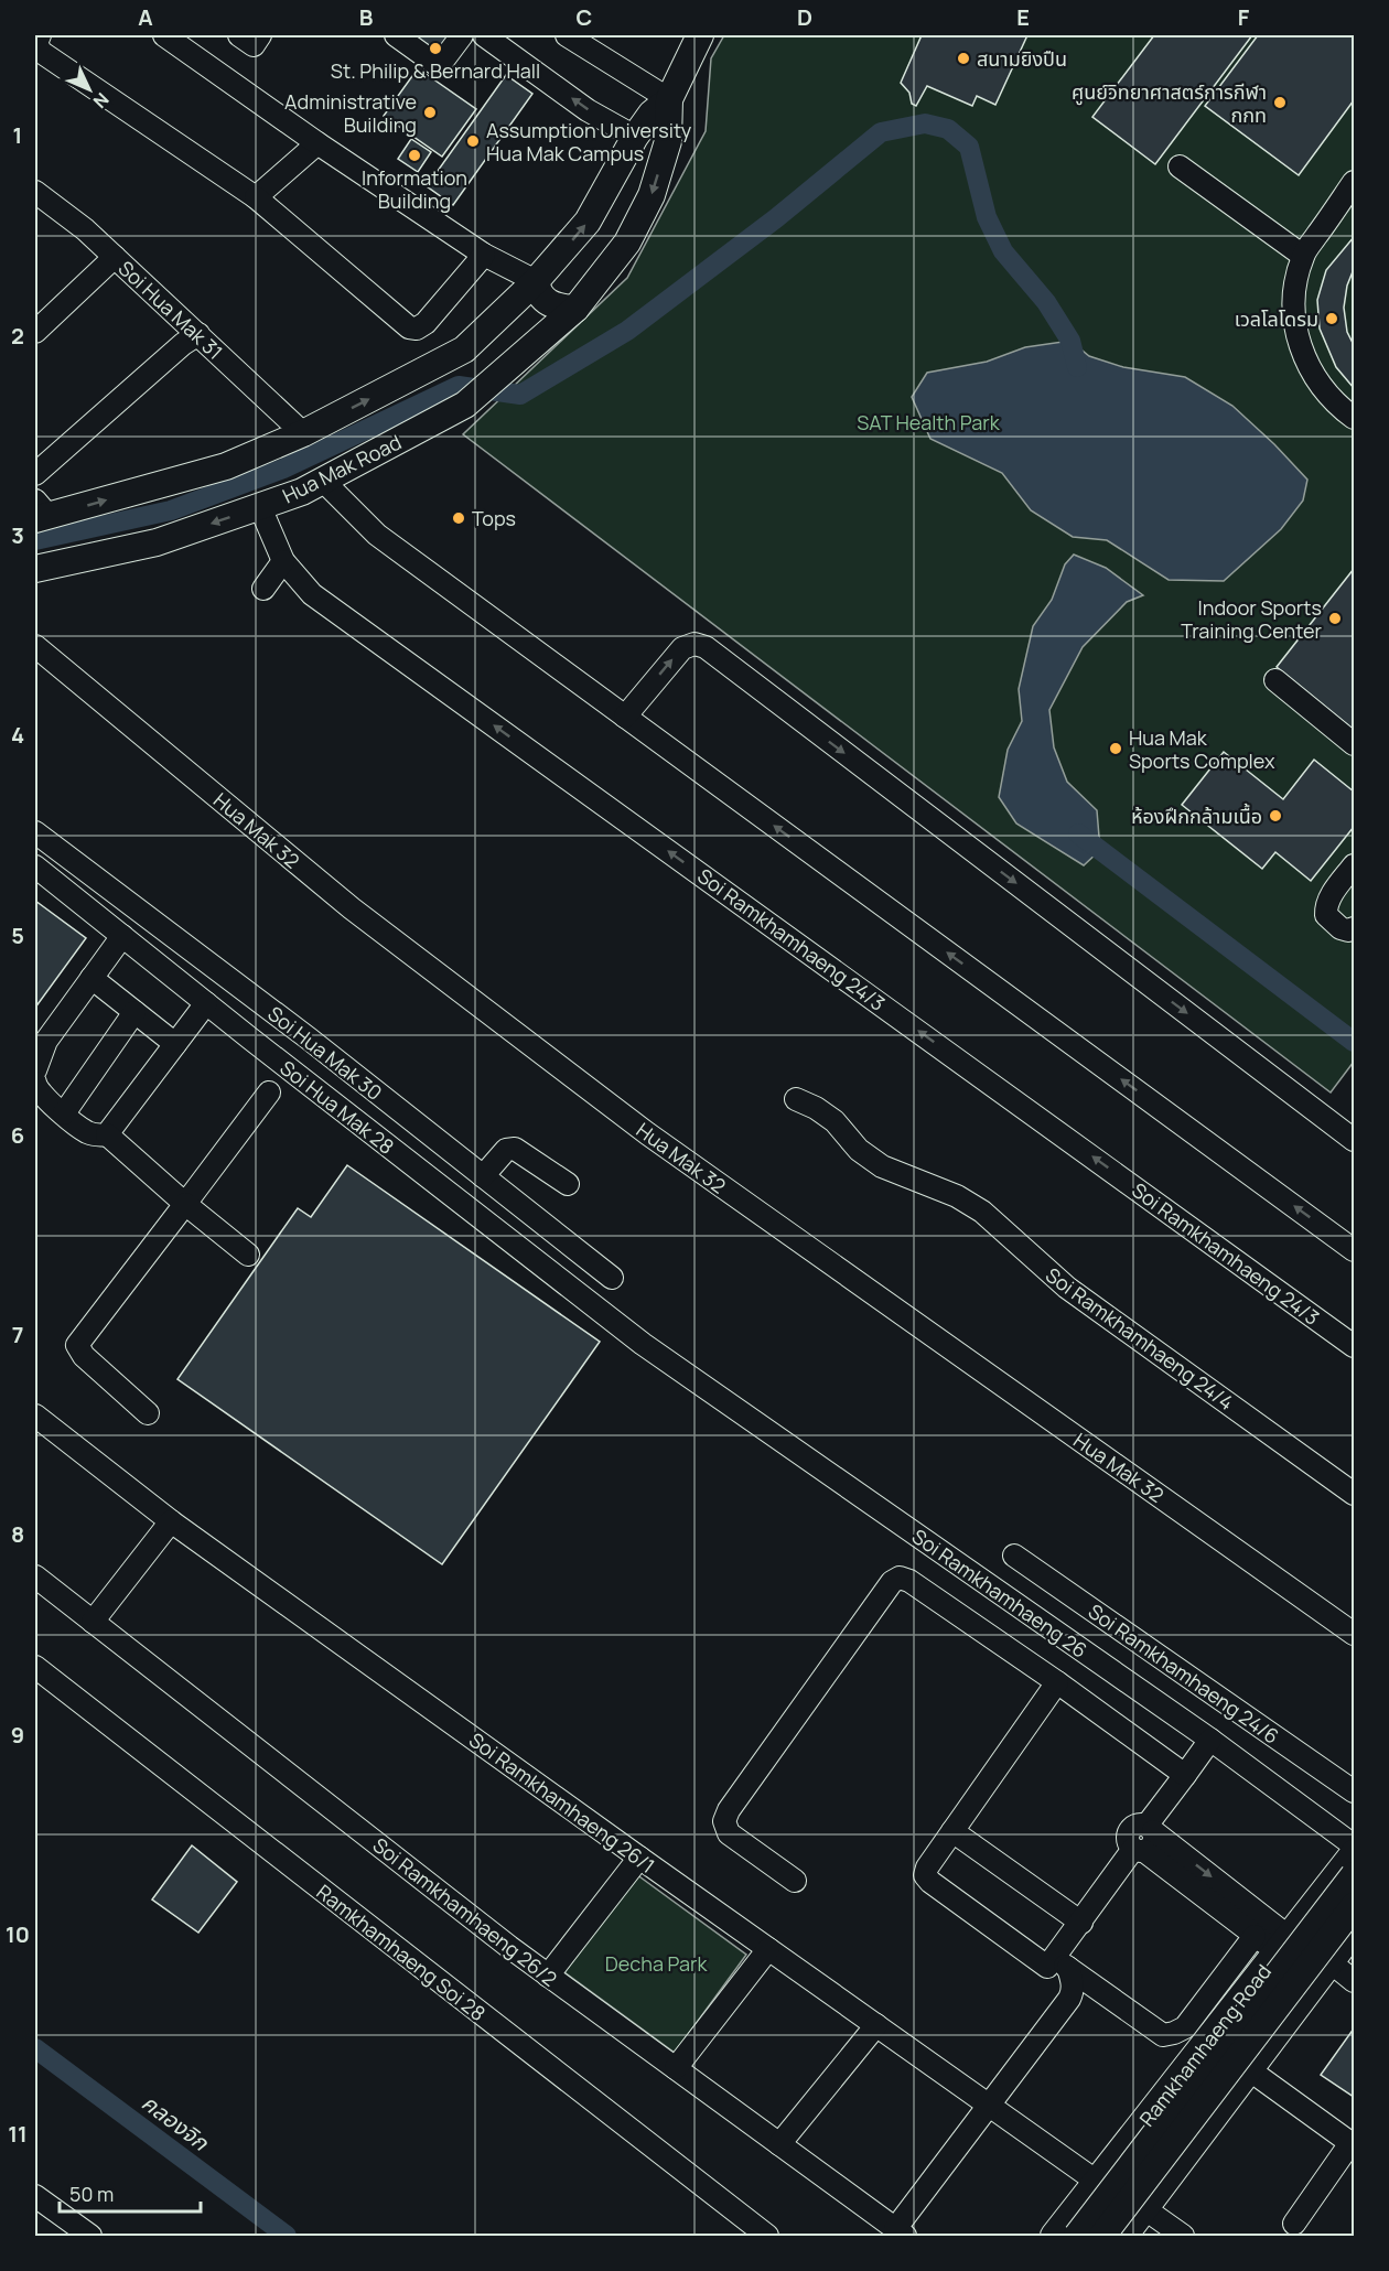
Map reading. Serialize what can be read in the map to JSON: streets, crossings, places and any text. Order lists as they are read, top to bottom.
{
  "streets": {
    "main road": ["Hua Mak Road", "Ramkhamhaeng Road"],
    "street": [
      "Soi Hua Mak 31",
      "Hua Mak 32",
      "Soi Ramkhamhaeng 24/3",
      "Soi Hua Mak 30",
      "Soi Hua Mak 28",
      "Soi Ramkhamhaeng 24/4",
      "Soi Ramkhamhaeng 26",
      "Soi Ramkhamhaeng 24/6",
      "Soi Ramkhamhaeng 26/1",
      "Soi Ramkhamhaeng 26/2",
      "Ramkhamhaeng Soi 28"
    ]
  },
  "crossings": [
    ["Hua Mak Road", "Soi Ramkhamhaeng 24/3"],
    ["Soi Hua Mak 28", "Soi Ramkhamhaeng 26"],
    ["Soi Ramkhamhaeng 26/1", "Ramkhamhaeng Road"]
  ],
  "water": ["คลองจิก"],
  "parks": ["SAT Health Park", "Decha Park"],
  "places": [
    "St. Philip & Bernard Hall",
    "สนามยิงปืน",
    "ศูนย์วิทยาศาสตร์การกีฬา กกท",
    "Administrative Building",
    "Assumption University Hua Mak Campus",
    "Information Building",
    "เวลโลโดรม",
    "Tops",
    "Indoor Sports Training Center",
    "Hua Mak Sports Complex",
    "ห้องฝึกกล้ามเนื้อ"
  ],
  "scale_bar": "50 m",
  "north": "bottom right",
  "grid": {
    "columns": [
      "A",
      "B",
      "C",
      "D",
      "E",
      "F"
    ],
    "rows": [
      "1",
      "2",
      "3",
      "4",
      "5",
      "6",
      "7",
      "8",
      "9",
      "10",
      "11"
    ]
  }
}
